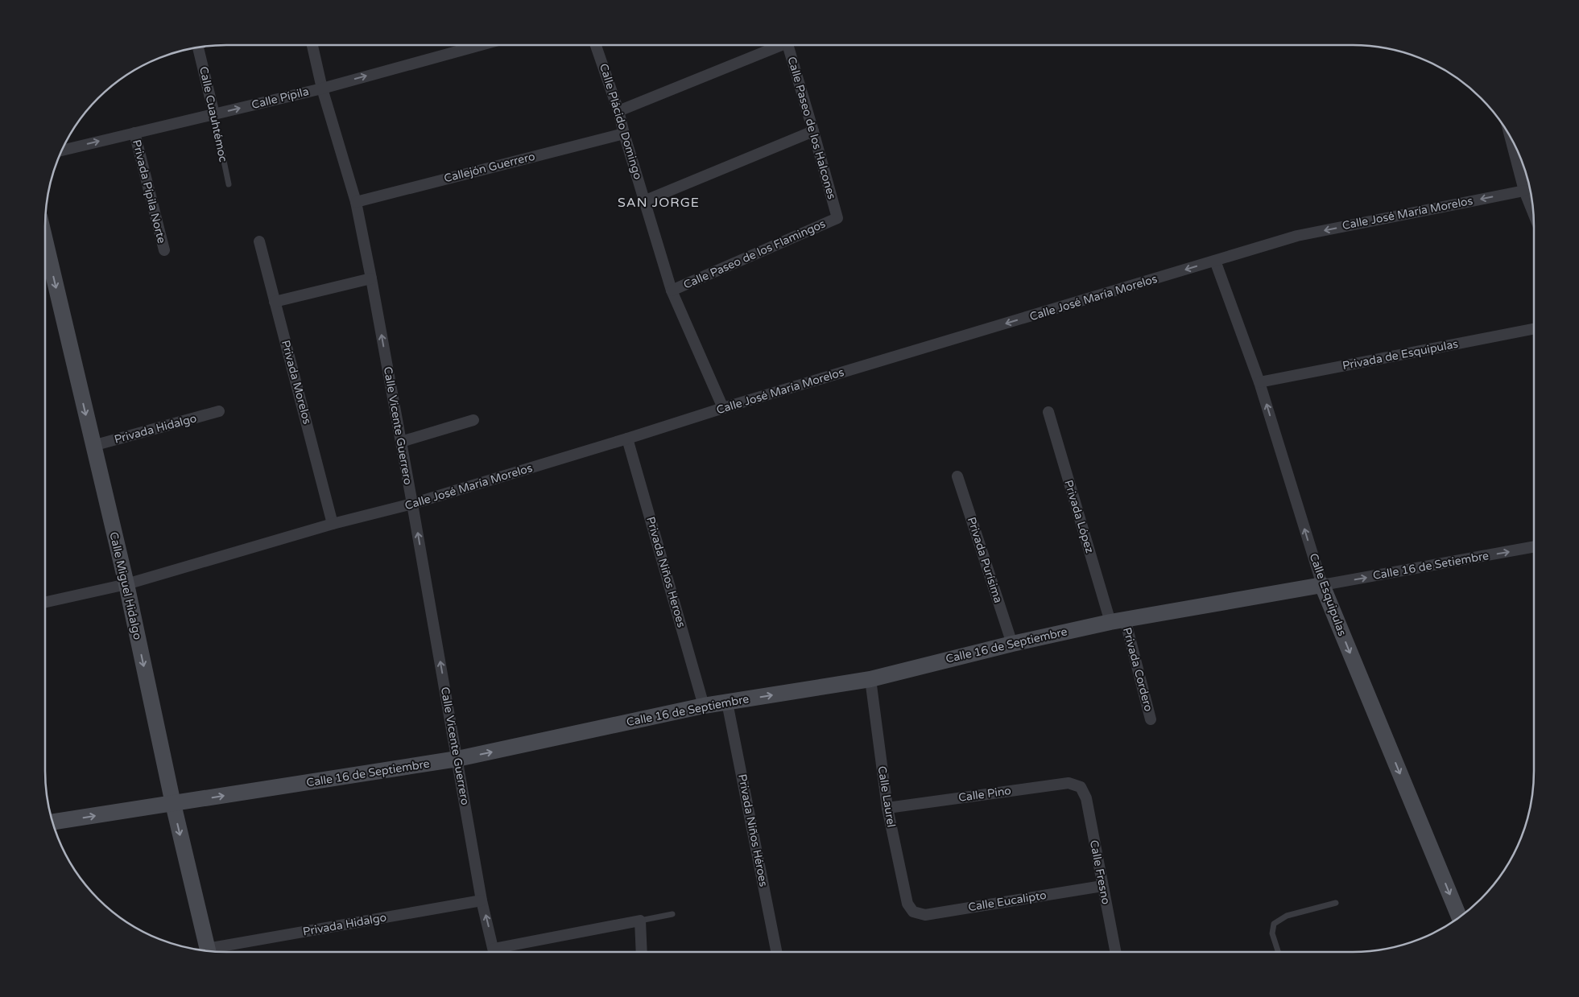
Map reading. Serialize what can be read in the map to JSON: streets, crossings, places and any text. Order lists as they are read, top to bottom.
{
  "streets": {
    "street": [
      "Calle Pípila",
      "Calle Cuauhtémoc",
      "Calle Plácido Domingo",
      "Calle Paseo de los Halcones",
      "Callejón Guerrero",
      "Privada Pípila Norte",
      "Calle José María Morelos",
      "Calle Paseo de los Flamingos",
      "Privada de Esquipulas",
      "Privada Morelos",
      "Calle Vicente Guerrero",
      "Privada Hidalgo",
      "Privada López",
      "Privada Purísima",
      "Calle 16 de Setiembre",
      "Privada Niños Heroes",
      "Calle Miguel Hidalgo",
      "Calle Esquipulas",
      "Calle 16 de Septiembre",
      "Privada Cordero",
      "Calle Pino",
      "Calle Laurel",
      "Privada Niños Héroes",
      "Calle Fresno",
      "Calle Eucalipto"
    ]
  },
  "crossings": [
    ["Calle Pípila", "Calle Cuauhtémoc"],
    ["Calle Pípila", "Privada Pípila Norte"],
    ["Calle Pípila", "Calle Vicente Guerrero"],
    ["Calle Plácido Domingo", "Callejón Guerrero"],
    ["Calle Plácido Domingo", "Calle José María Morelos"],
    ["Calle Plácido Domingo", "Calle Paseo de los Flamingos"],
    ["Calle Paseo de los Halcones", "Calle Paseo de los Flamingos"],
    ["Callejón Guerrero", "Calle Vicente Guerrero"],
    ["Calle José María Morelos", "Privada Morelos"],
    ["Calle José María Morelos", "Calle Vicente Guerrero"],
    ["Calle José María Morelos", "Privada Niños Heroes"],
    ["Calle José María Morelos", "Calle Miguel Hidalgo"],
    ["Calle José María Morelos", "Calle Esquipulas"],
    ["Privada de Esquipulas", "Calle Esquipulas"],
    ["Calle Vicente Guerrero", "Privada Hidalgo"],
    ["Calle Vicente Guerrero", "Calle 16 de Septiembre"],
    ["Privada Hidalgo", "Calle Miguel Hidalgo"],
    ["Privada López", "Calle 16 de Septiembre"],
    ["Privada López", "Privada Cordero"],
    ["Privada Purísima", "Calle 16 de Septiembre"],
    ["Calle 16 de Setiembre", "Calle Esquipulas"],
    ["Calle 16 de Setiembre", "Calle 16 de Septiembre"],
    ["Privada Niños Heroes", "Calle 16 de Septiembre"],
    ["Calle Miguel Hidalgo", "Calle 16 de Septiembre"],
    ["Calle Esquipulas", "Calle 16 de Septiembre"],
    ["Calle 16 de Septiembre", "Privada Cordero"],
    ["Calle 16 de Septiembre", "Calle Laurel"],
    ["Calle 16 de Septiembre", "Privada Niños Héroes"],
    ["Calle Pino", "Calle Laurel"],
    ["Calle Pino", "Calle Fresno"],
    ["Calle Laurel", "Calle Eucalipto"],
    ["Calle Fresno", "Calle Eucalipto"]
  ],
  "one_way": [
    "Calle Pípila",
    "Calle José María Morelos",
    "Calle Vicente Guerrero",
    "Calle 16 de Setiembre",
    "Calle Miguel Hidalgo",
    "Calle 16 de Septiembre"
  ],
  "districts": ["SAN JORGE"]
}
